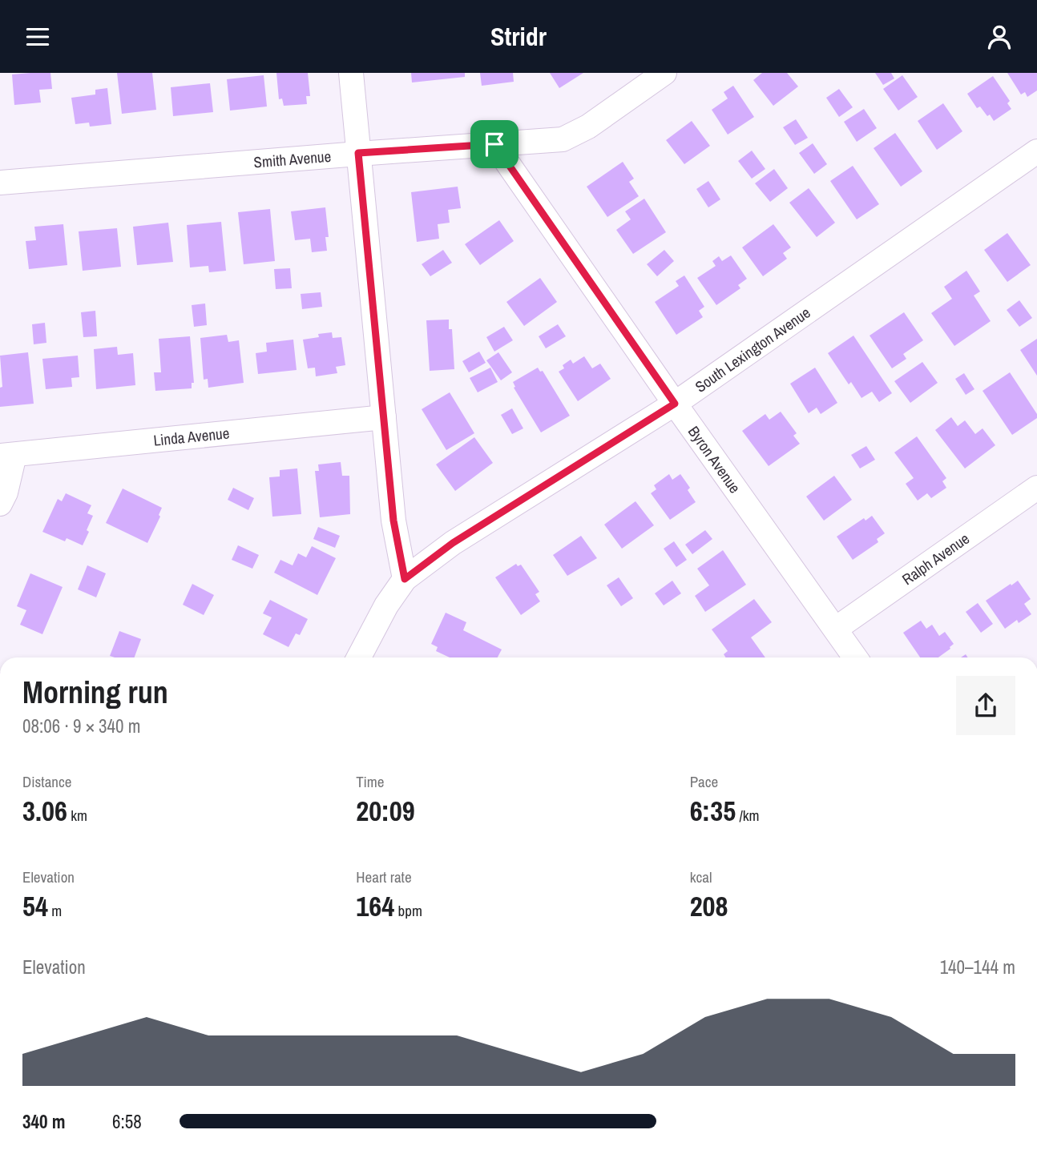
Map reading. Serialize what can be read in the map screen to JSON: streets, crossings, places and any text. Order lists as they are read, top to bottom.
{
  "streets": {
    "street": [
      "Smith Avenue",
      "South Lexington Avenue",
      "Linda Avenue",
      "Byron Avenue",
      "Ralph Avenue"
    ]
  },
  "crossings": [
    ["Smith Avenue", "Byron Avenue"],
    ["South Lexington Avenue", "Byron Avenue"],
    ["Byron Avenue", "Ralph Avenue"]
  ],
  "page": {
    "header": "Stridr",
    "heading": ["Morning run", "08:06 · 9 × 340 m"],
    "stats": [
      ["Distance", "3.06 km"],
      ["Time", "20:09"],
      ["Pace", "6:35 /km"],
      ["Elevation", "54 m"],
      ["Heart rate", "164 bpm"],
      ["kcal", "208"]
    ],
    "chart": ["Elevation", "140–144 m"],
    "list": [
      {
        "name": "340 m",
        "note": "6:58"
      }
    ]
  }
}
